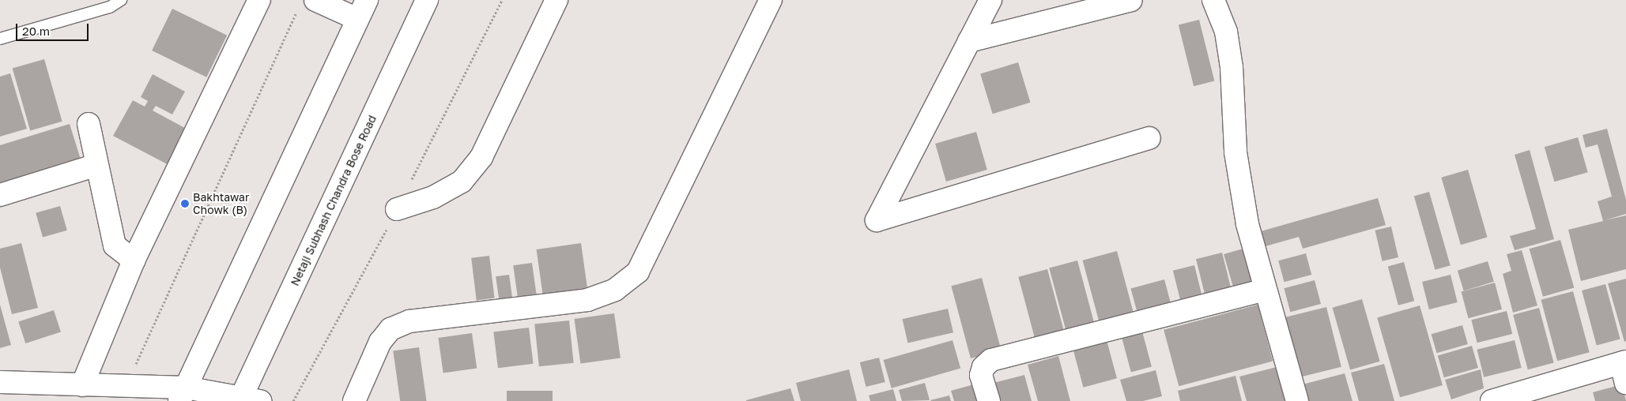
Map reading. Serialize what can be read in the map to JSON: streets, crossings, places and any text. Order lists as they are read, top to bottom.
{
  "streets": {
    "street": ["Netaji Subhash Chandra Bose Road"]
  },
  "places": ["Bakhtawar Chowk (B)"],
  "scale_bar": "20 m"
}
